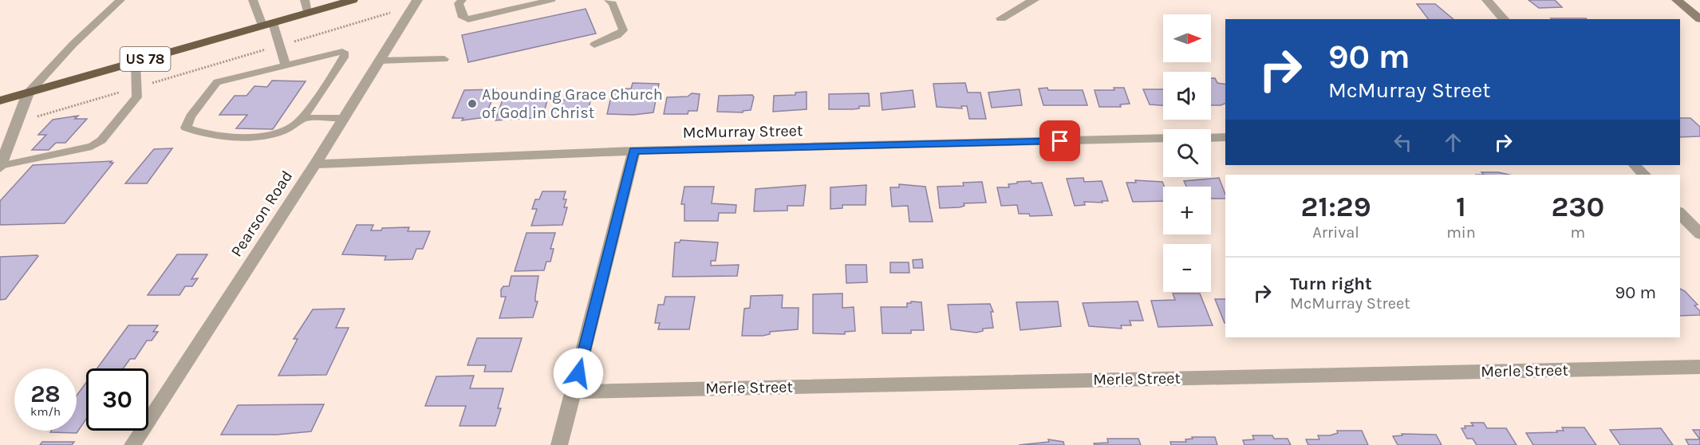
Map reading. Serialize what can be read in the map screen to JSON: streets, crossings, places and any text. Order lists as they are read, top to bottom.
{
  "streets": {
    "highway": ["US 78"],
    "street": ["McMurray Street", "Pearson Road", "Merle Street"]
  },
  "crossings": [
    ["McMurray Street", "Pearson Road"]
  ],
  "places": ["Abounding Grace Church of God in Christ"],
  "north": "right",
  "page": {
    "map_buttons": ["+", "−"],
    "turn": ["90 m", "McMurray Street"],
    "eta": [
      "21:29",
      "Arrival",
      "1",
      "min",
      "230",
      "m"
    ],
    "list": [
      {
        "name": "Turn right",
        "note": "McMurray Street",
        "value": "90 m"
      }
    ],
    "speed": "28 km/h",
    "limit": "30"
  }
}
